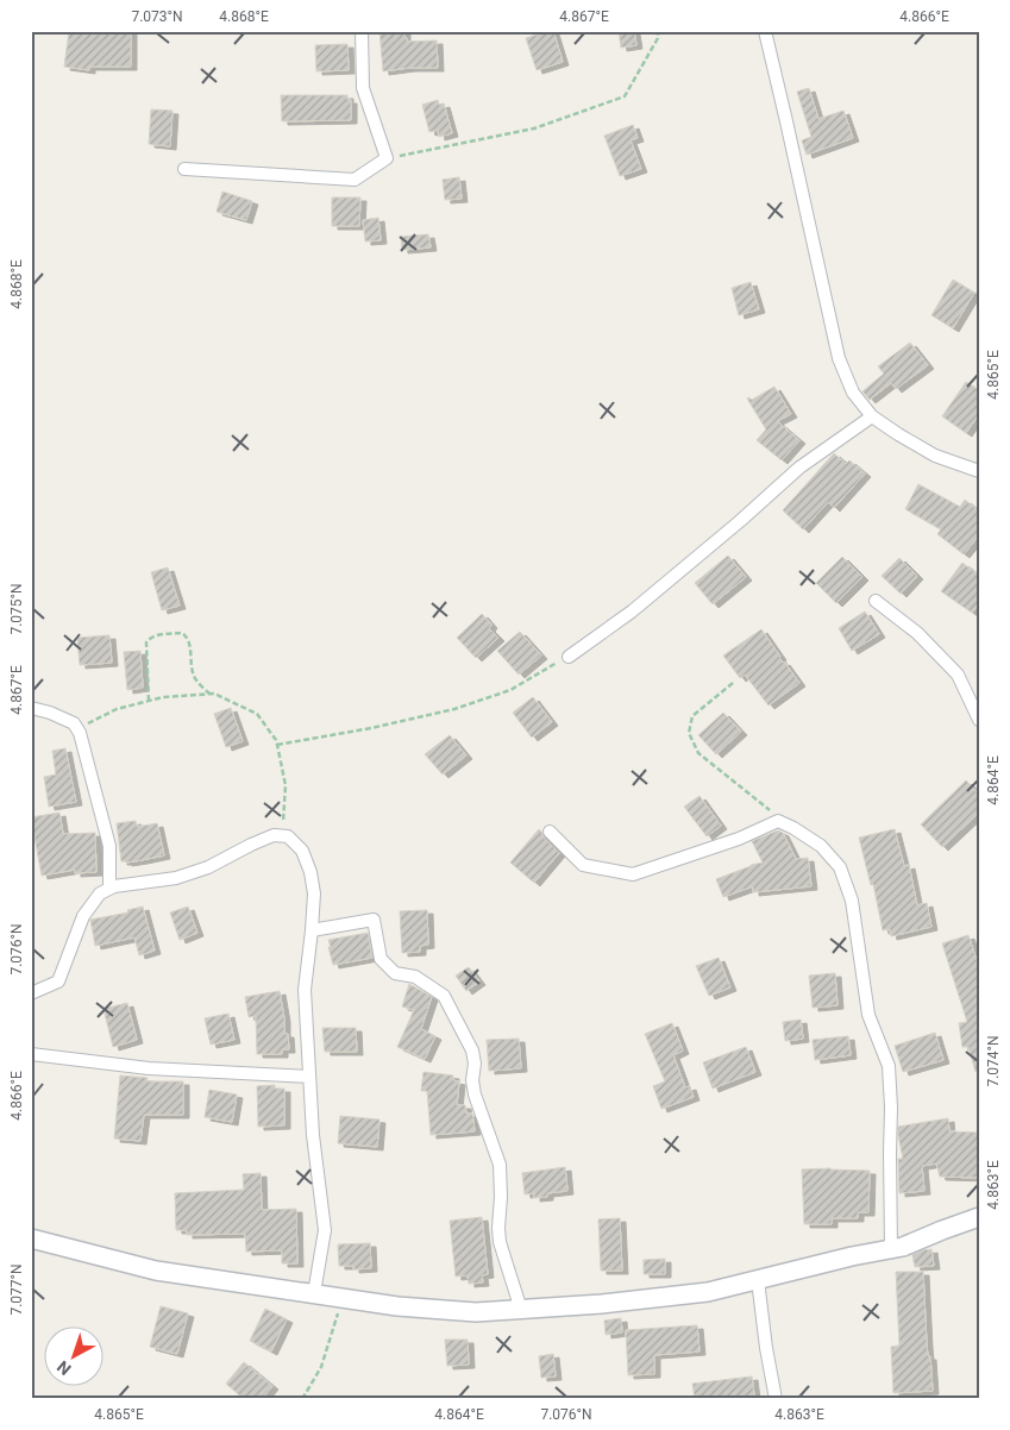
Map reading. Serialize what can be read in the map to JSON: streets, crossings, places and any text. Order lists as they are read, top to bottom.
{
  "north": "bottom left",
  "coordinates": [
    "7.073°N",
    "4.868°E",
    "4.867°E",
    "4.866°E",
    "4.865°E",
    "7.075°N",
    "4.864°E",
    "7.076°N",
    "7.074°N",
    "4.863°E",
    "7.077°N"
  ]
}
